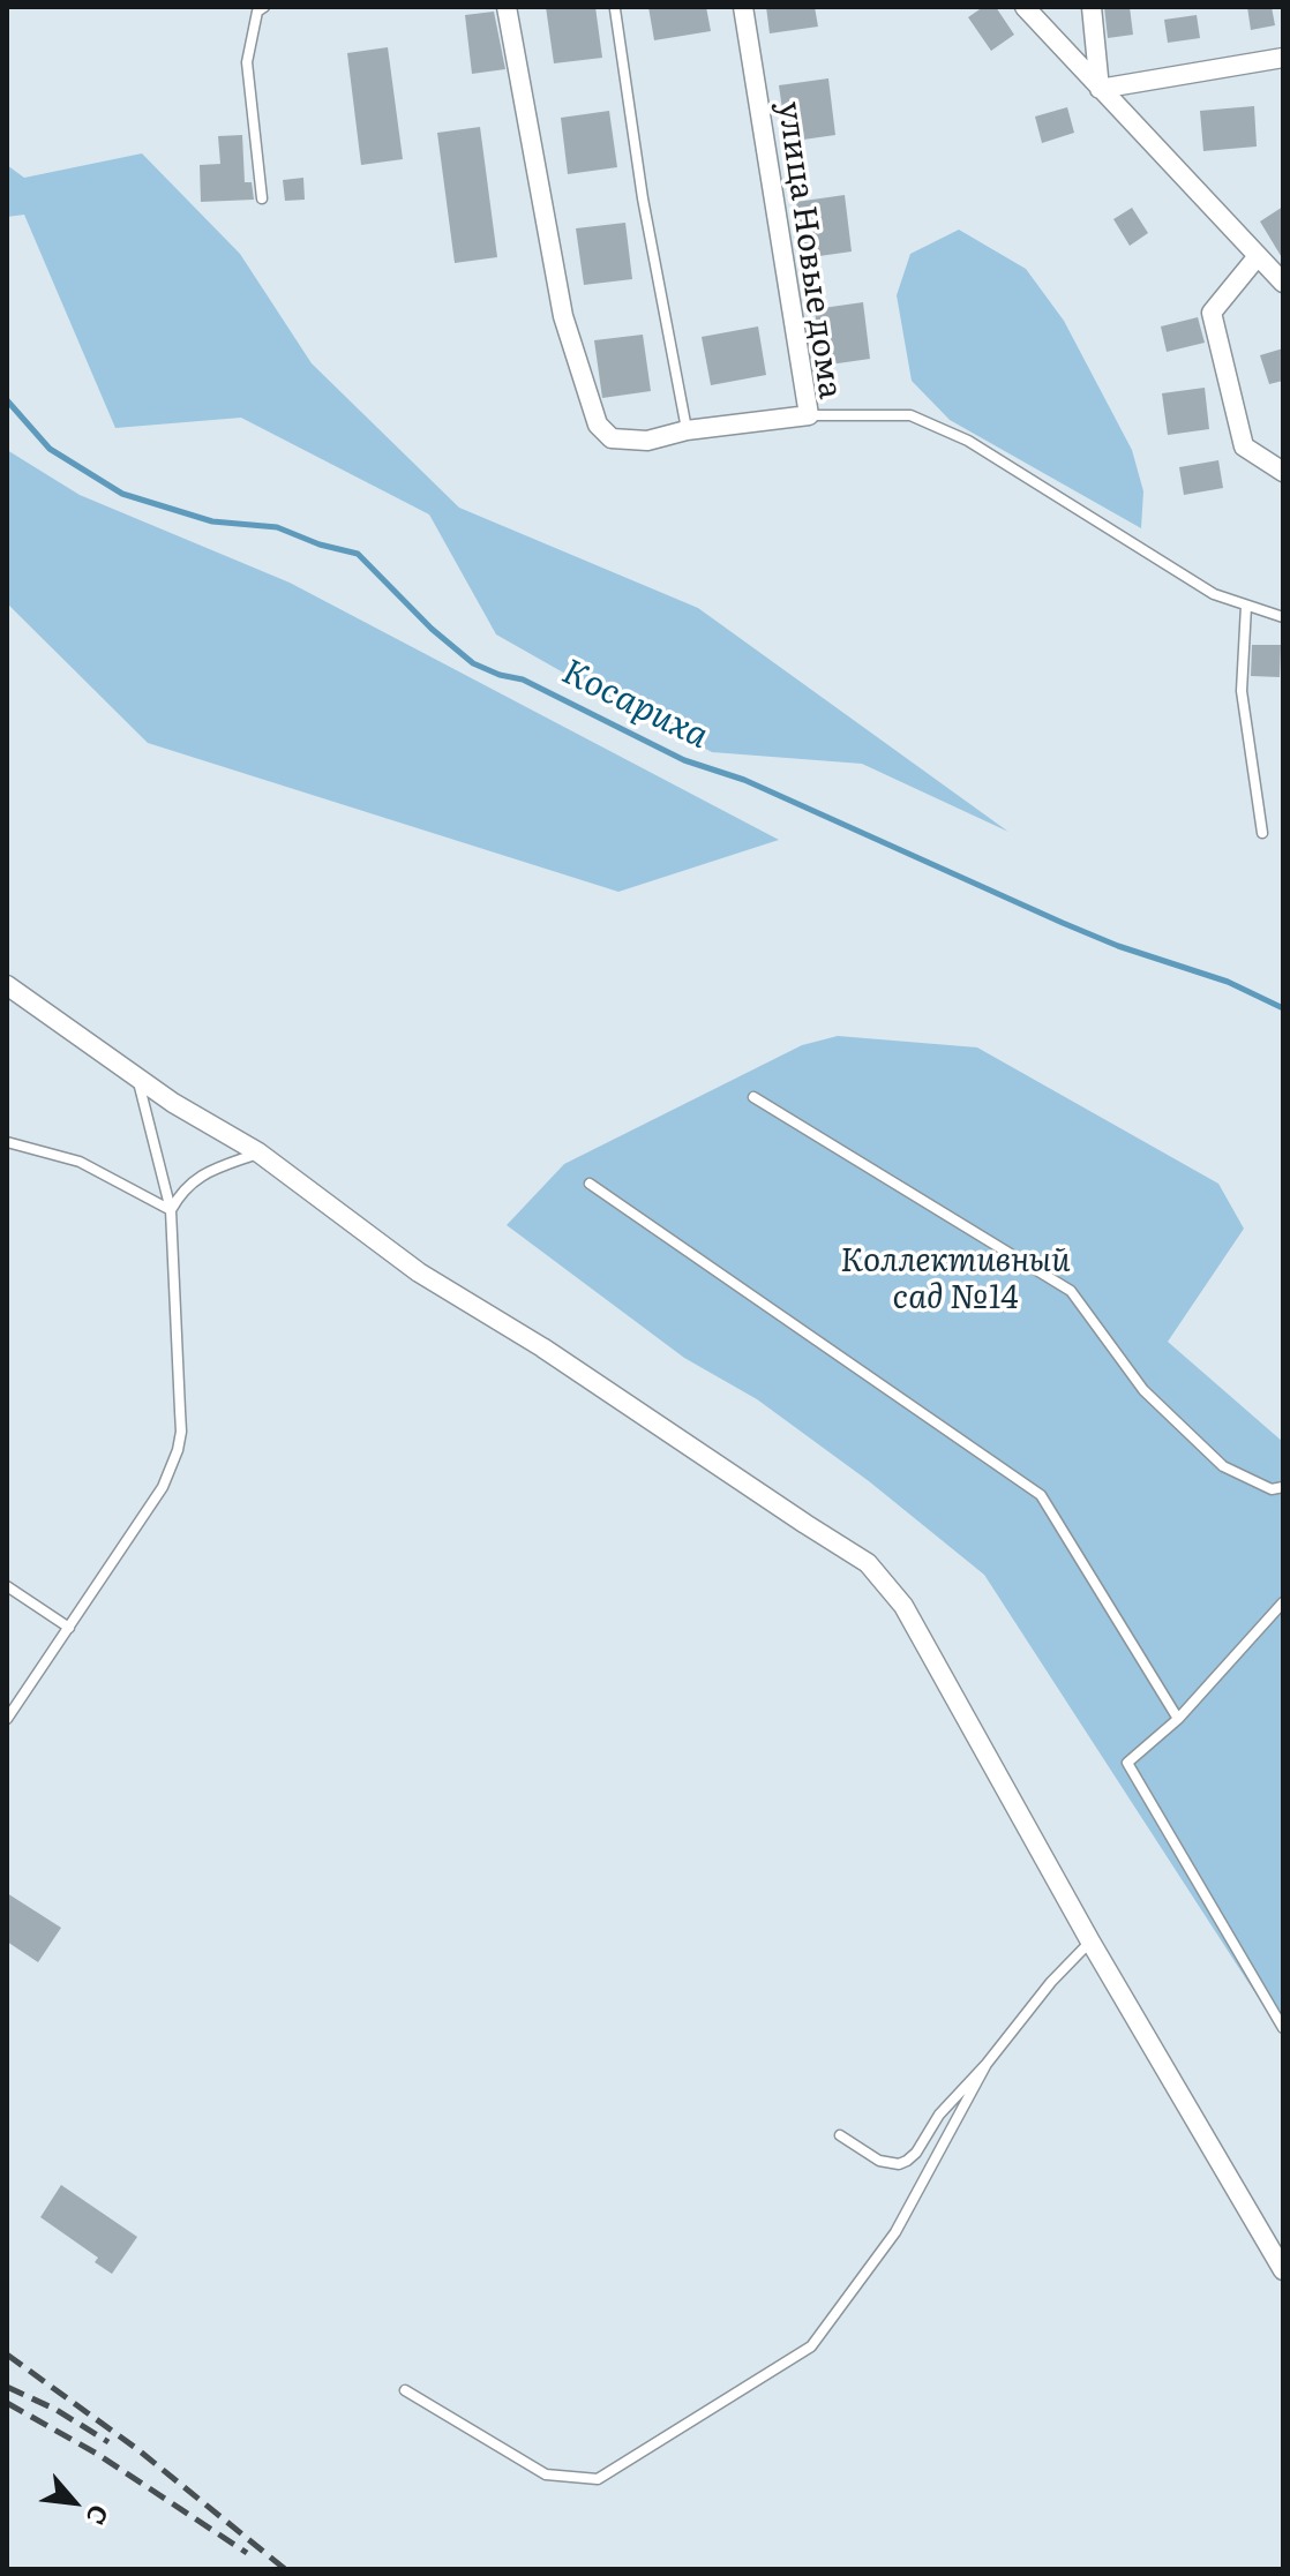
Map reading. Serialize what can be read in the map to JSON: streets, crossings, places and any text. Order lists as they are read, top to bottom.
{
  "streets": {
    "street": ["улица Новые дома"]
  },
  "water": ["Косариха"],
  "parks": ["Коллективный сад №14"],
  "north": "bottom right"
}
